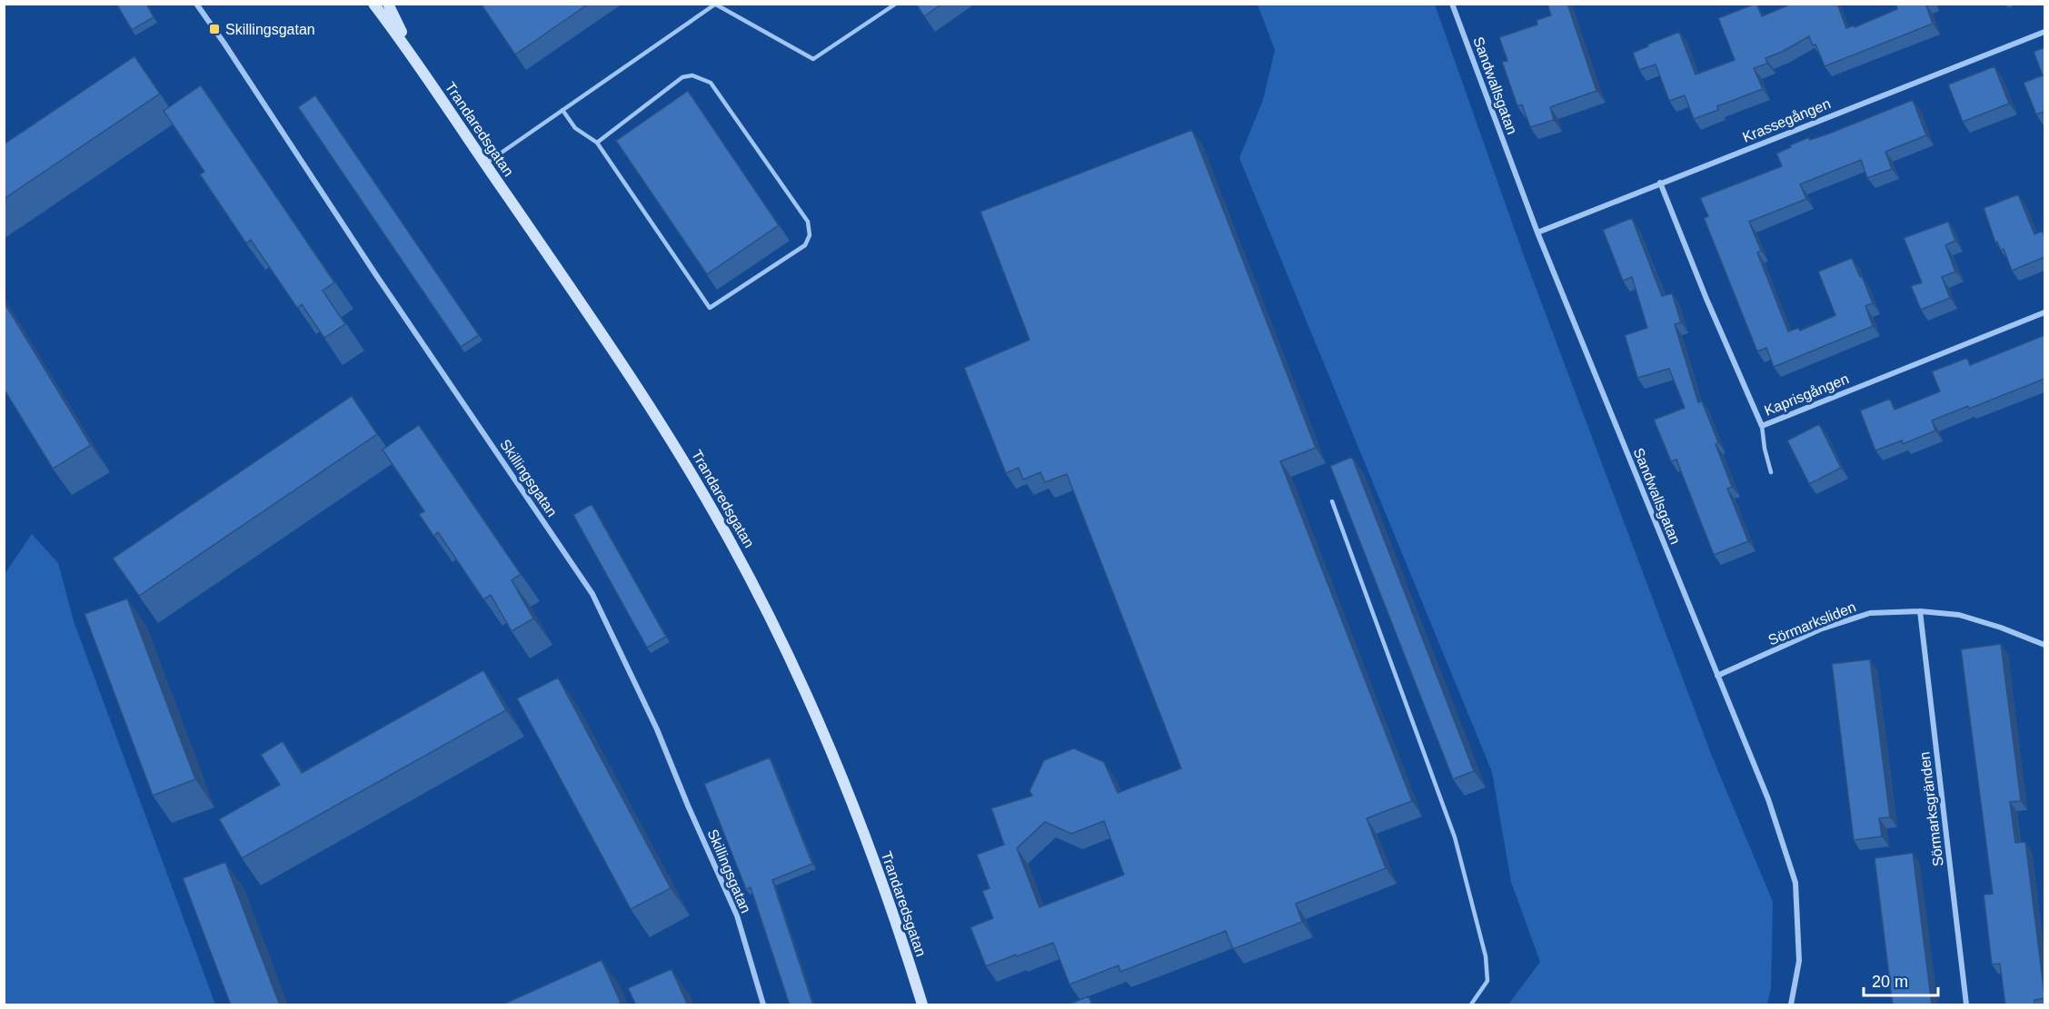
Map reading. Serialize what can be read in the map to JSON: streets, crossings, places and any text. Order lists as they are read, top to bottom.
{
  "streets": {
    "street": [
      "Sandwallsgatan",
      "Krassegången",
      "Trandaredsgatan",
      "Kaprisgången",
      "Skillingsgatan",
      "Sörmarksliden",
      "Sörmarksgränden"
    ]
  },
  "crossings": [
    ["Sandwallsgatan", "Krassegången"],
    ["Sandwallsgatan", "Sörmarksliden"],
    ["Krassegången", "Kaprisgången"],
    ["Sörmarksliden", "Sörmarksgränden"]
  ],
  "places": {
    "transit": ["Skillingsgatan"]
  },
  "scale_bar": "20 m"
}
